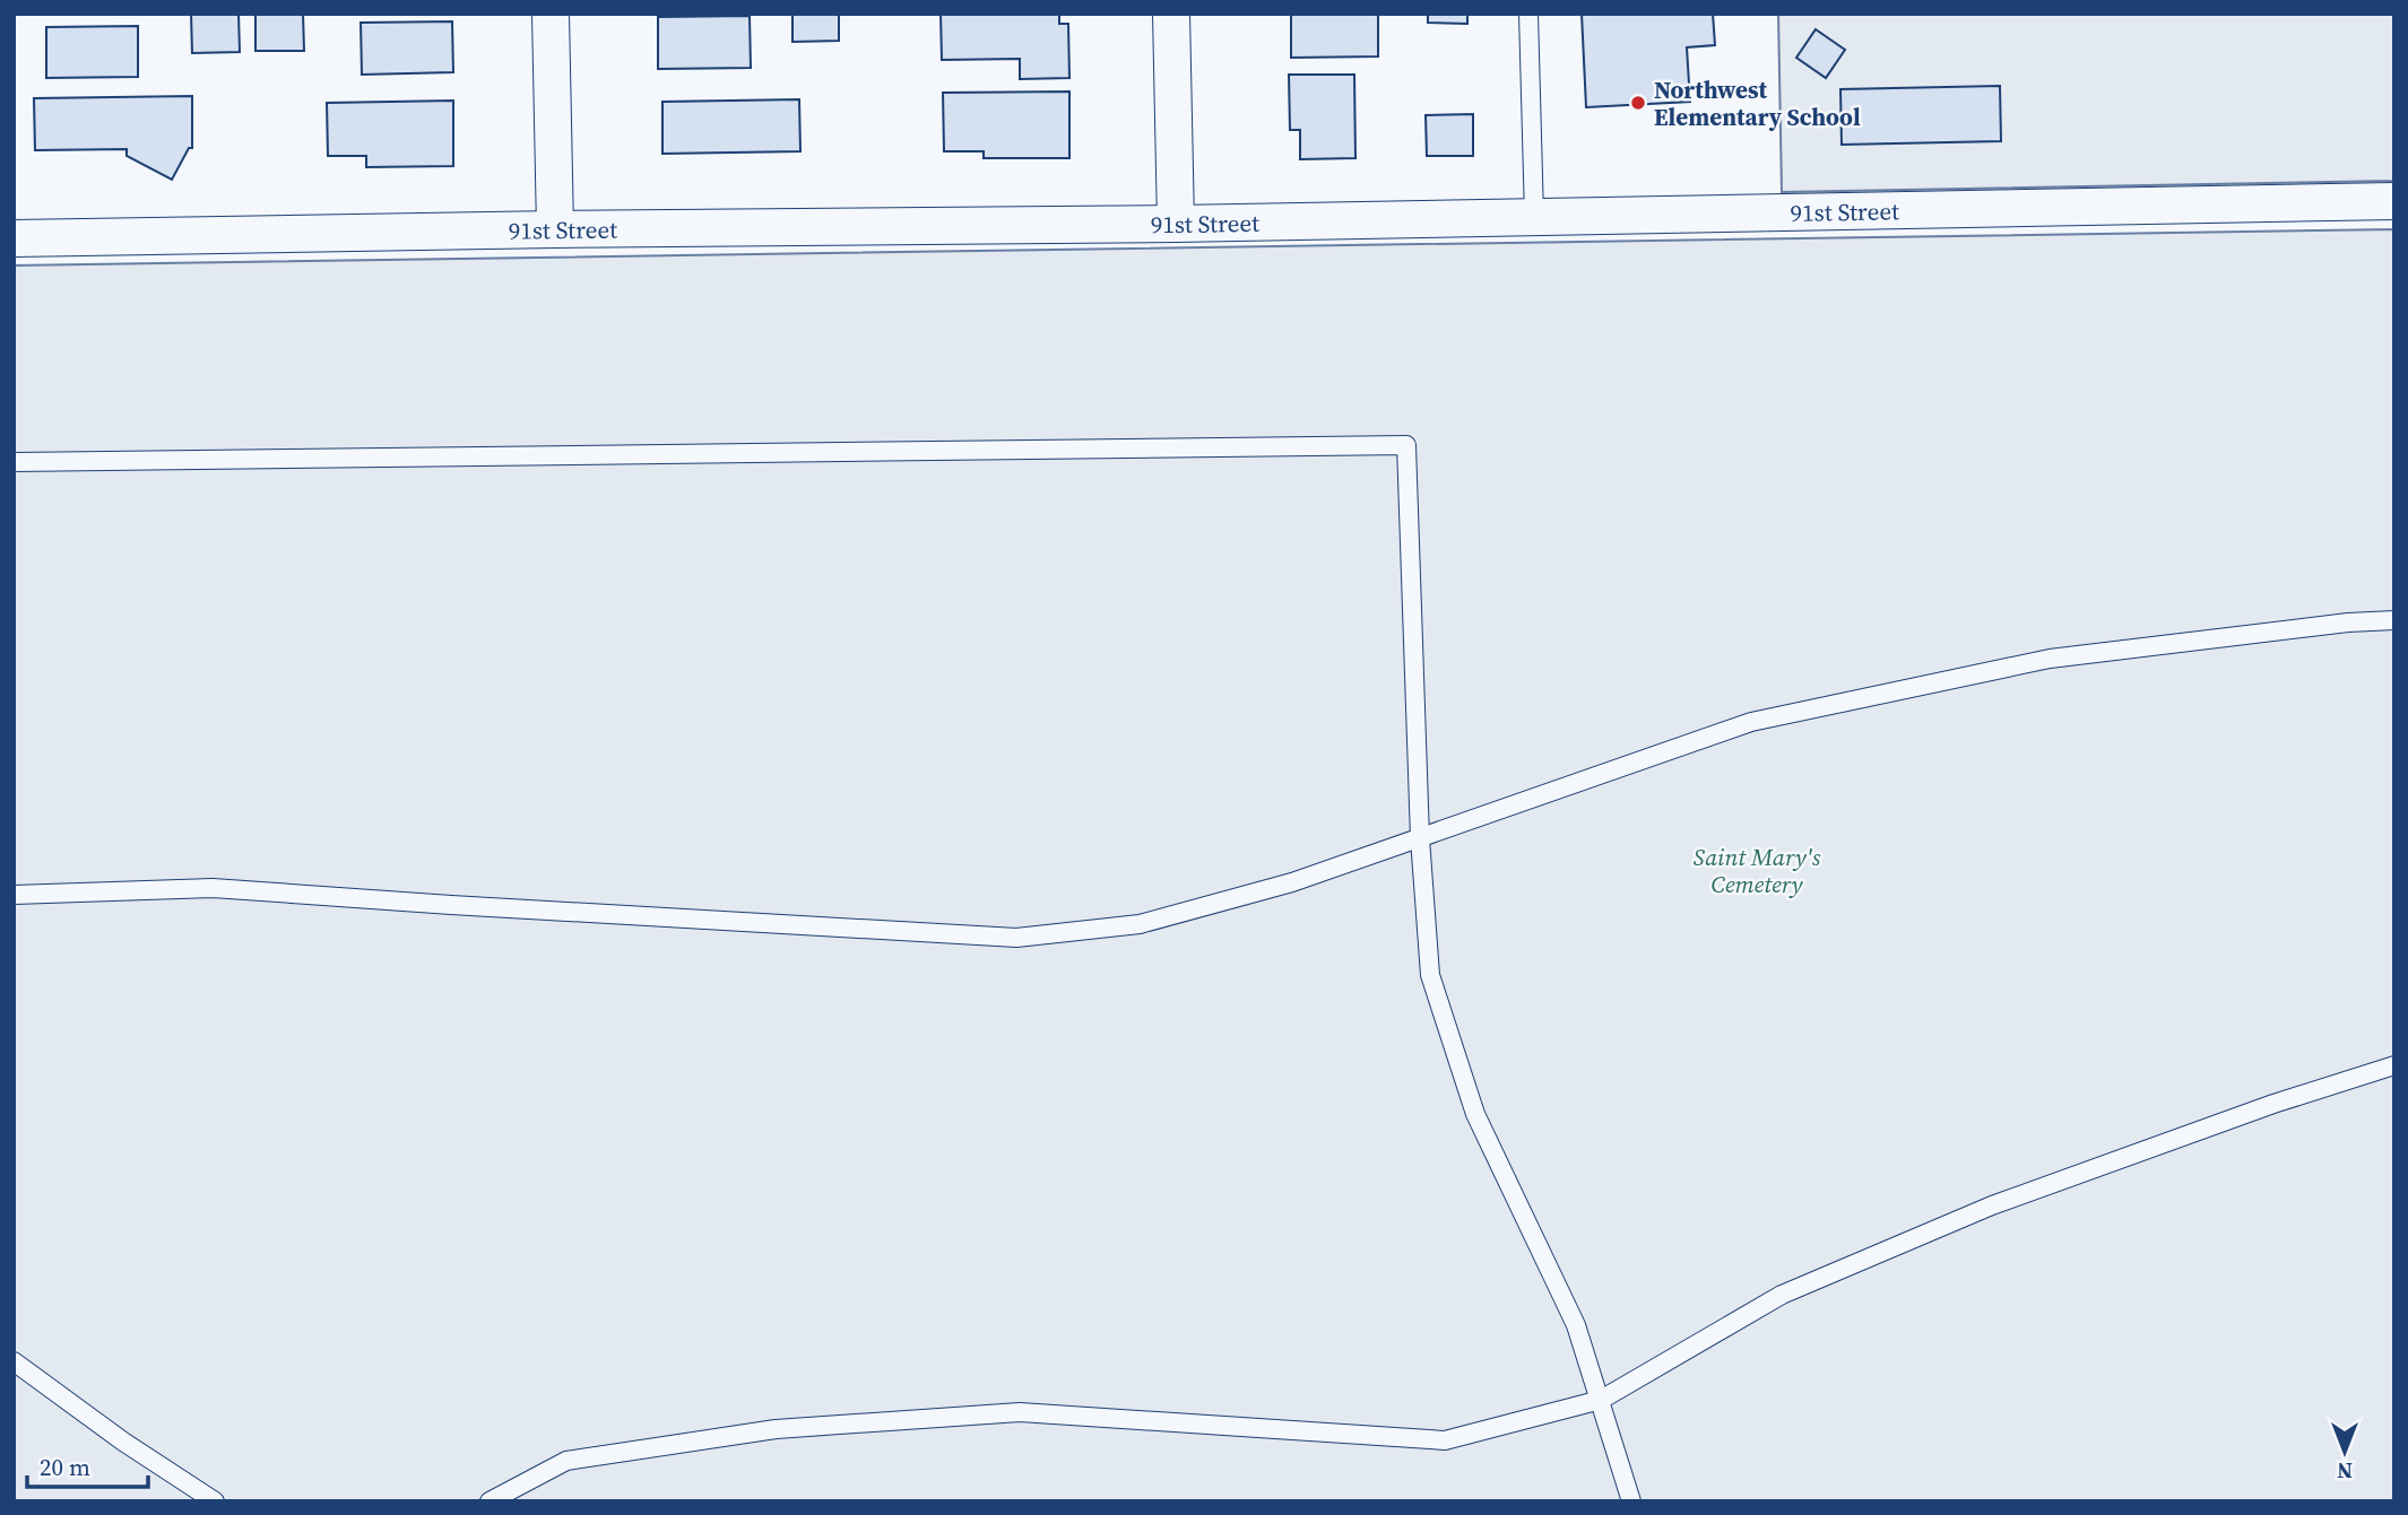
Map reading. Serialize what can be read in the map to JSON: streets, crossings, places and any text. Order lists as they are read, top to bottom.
{
  "streets": {
    "street": ["91st Street"]
  },
  "parks": ["Saint Mary's Cemetery"],
  "places": ["Northwest Elementary School"],
  "scale_bar": "20 m",
  "north": "bottom"
}
